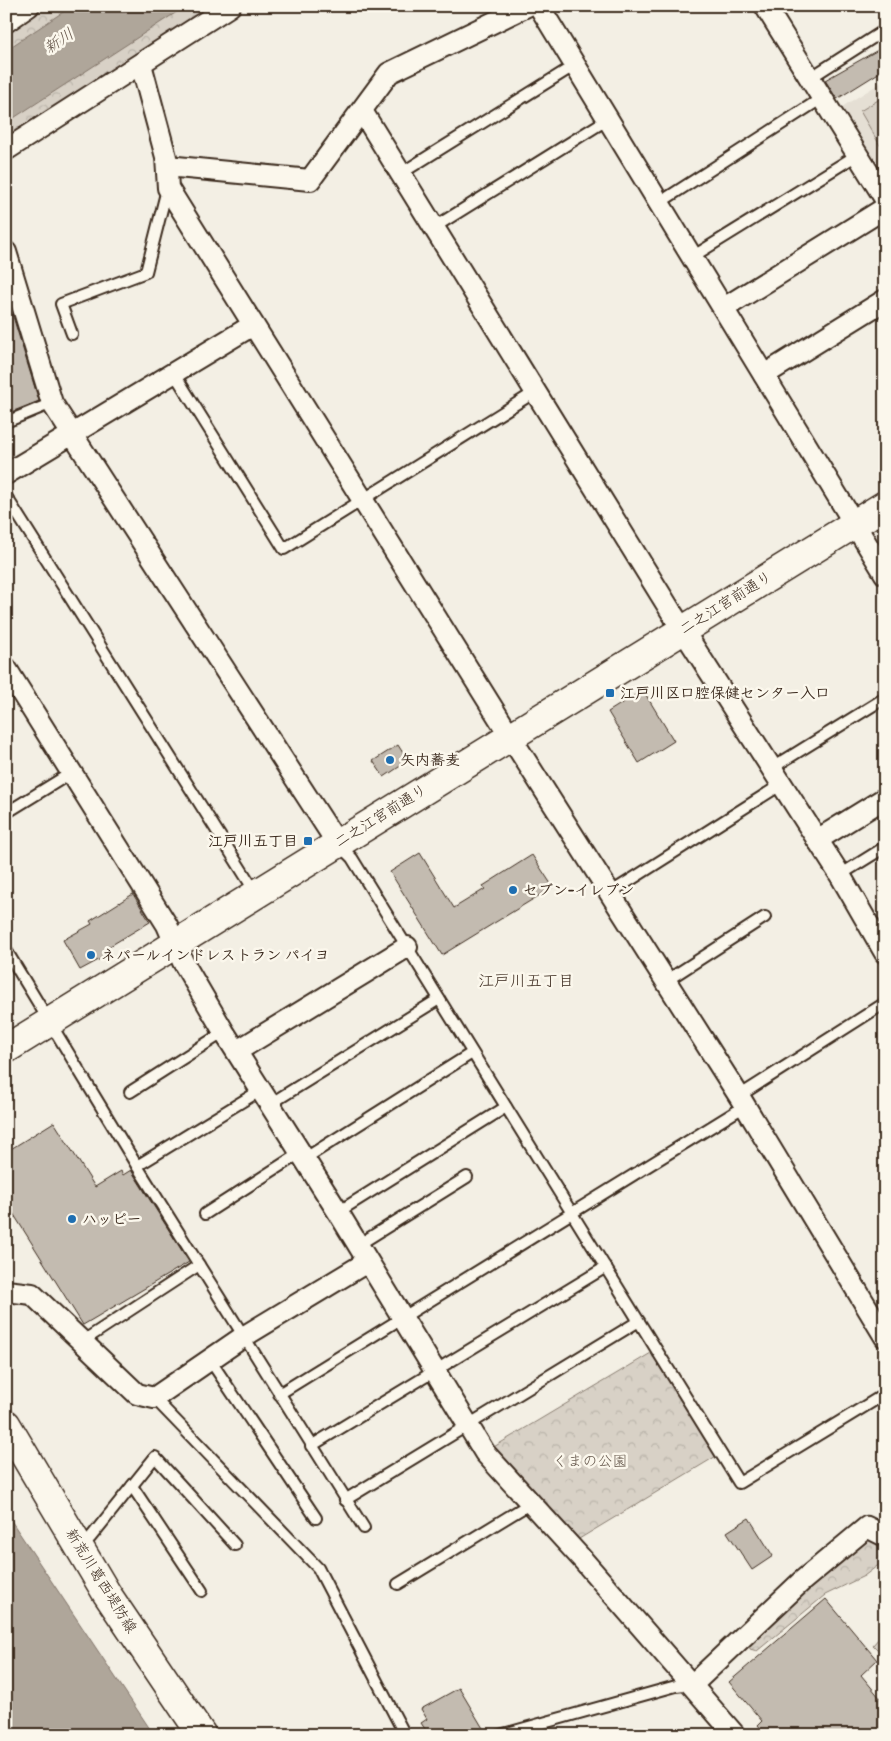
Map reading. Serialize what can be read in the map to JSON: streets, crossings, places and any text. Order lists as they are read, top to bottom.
{
  "streets": {
    "street": ["二之江宮前通り", "新荒川葛西堤防線"]
  },
  "districts": ["江戸川五丁目"],
  "water": ["新川"],
  "parks": ["くまの公園"],
  "places": {
    "transit": ["江戸川区口腔保健センター入口", "江戸川五丁目"],
    "other": [
      "矢内蕎麦",
      "セブン-イレブン",
      "ネパールインドレストラン パイヨ",
      "ハッピー"
    ]
  }
}
